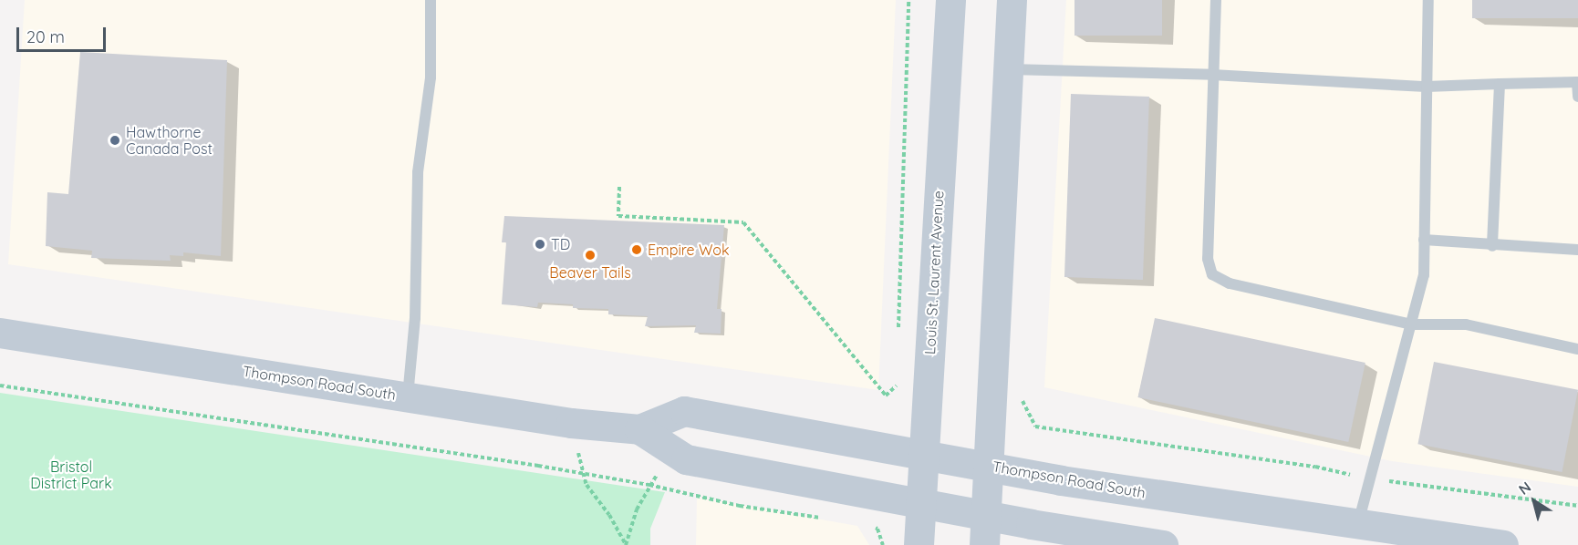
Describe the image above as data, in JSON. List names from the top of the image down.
{
  "streets": {
    "main road": ["Louis St. Laurent Avenue", "Thompson Road South"]
  },
  "crossings": [
    ["Louis St. Laurent Avenue", "Thompson Road South"]
  ],
  "parks": ["Bristol District Park"],
  "places": [
    "Hawthorne Canada Post",
    "TD",
    "Empire Wok",
    "Beaver Tails"
  ],
  "scale_bar": "20 m",
  "north": "top left"
}
